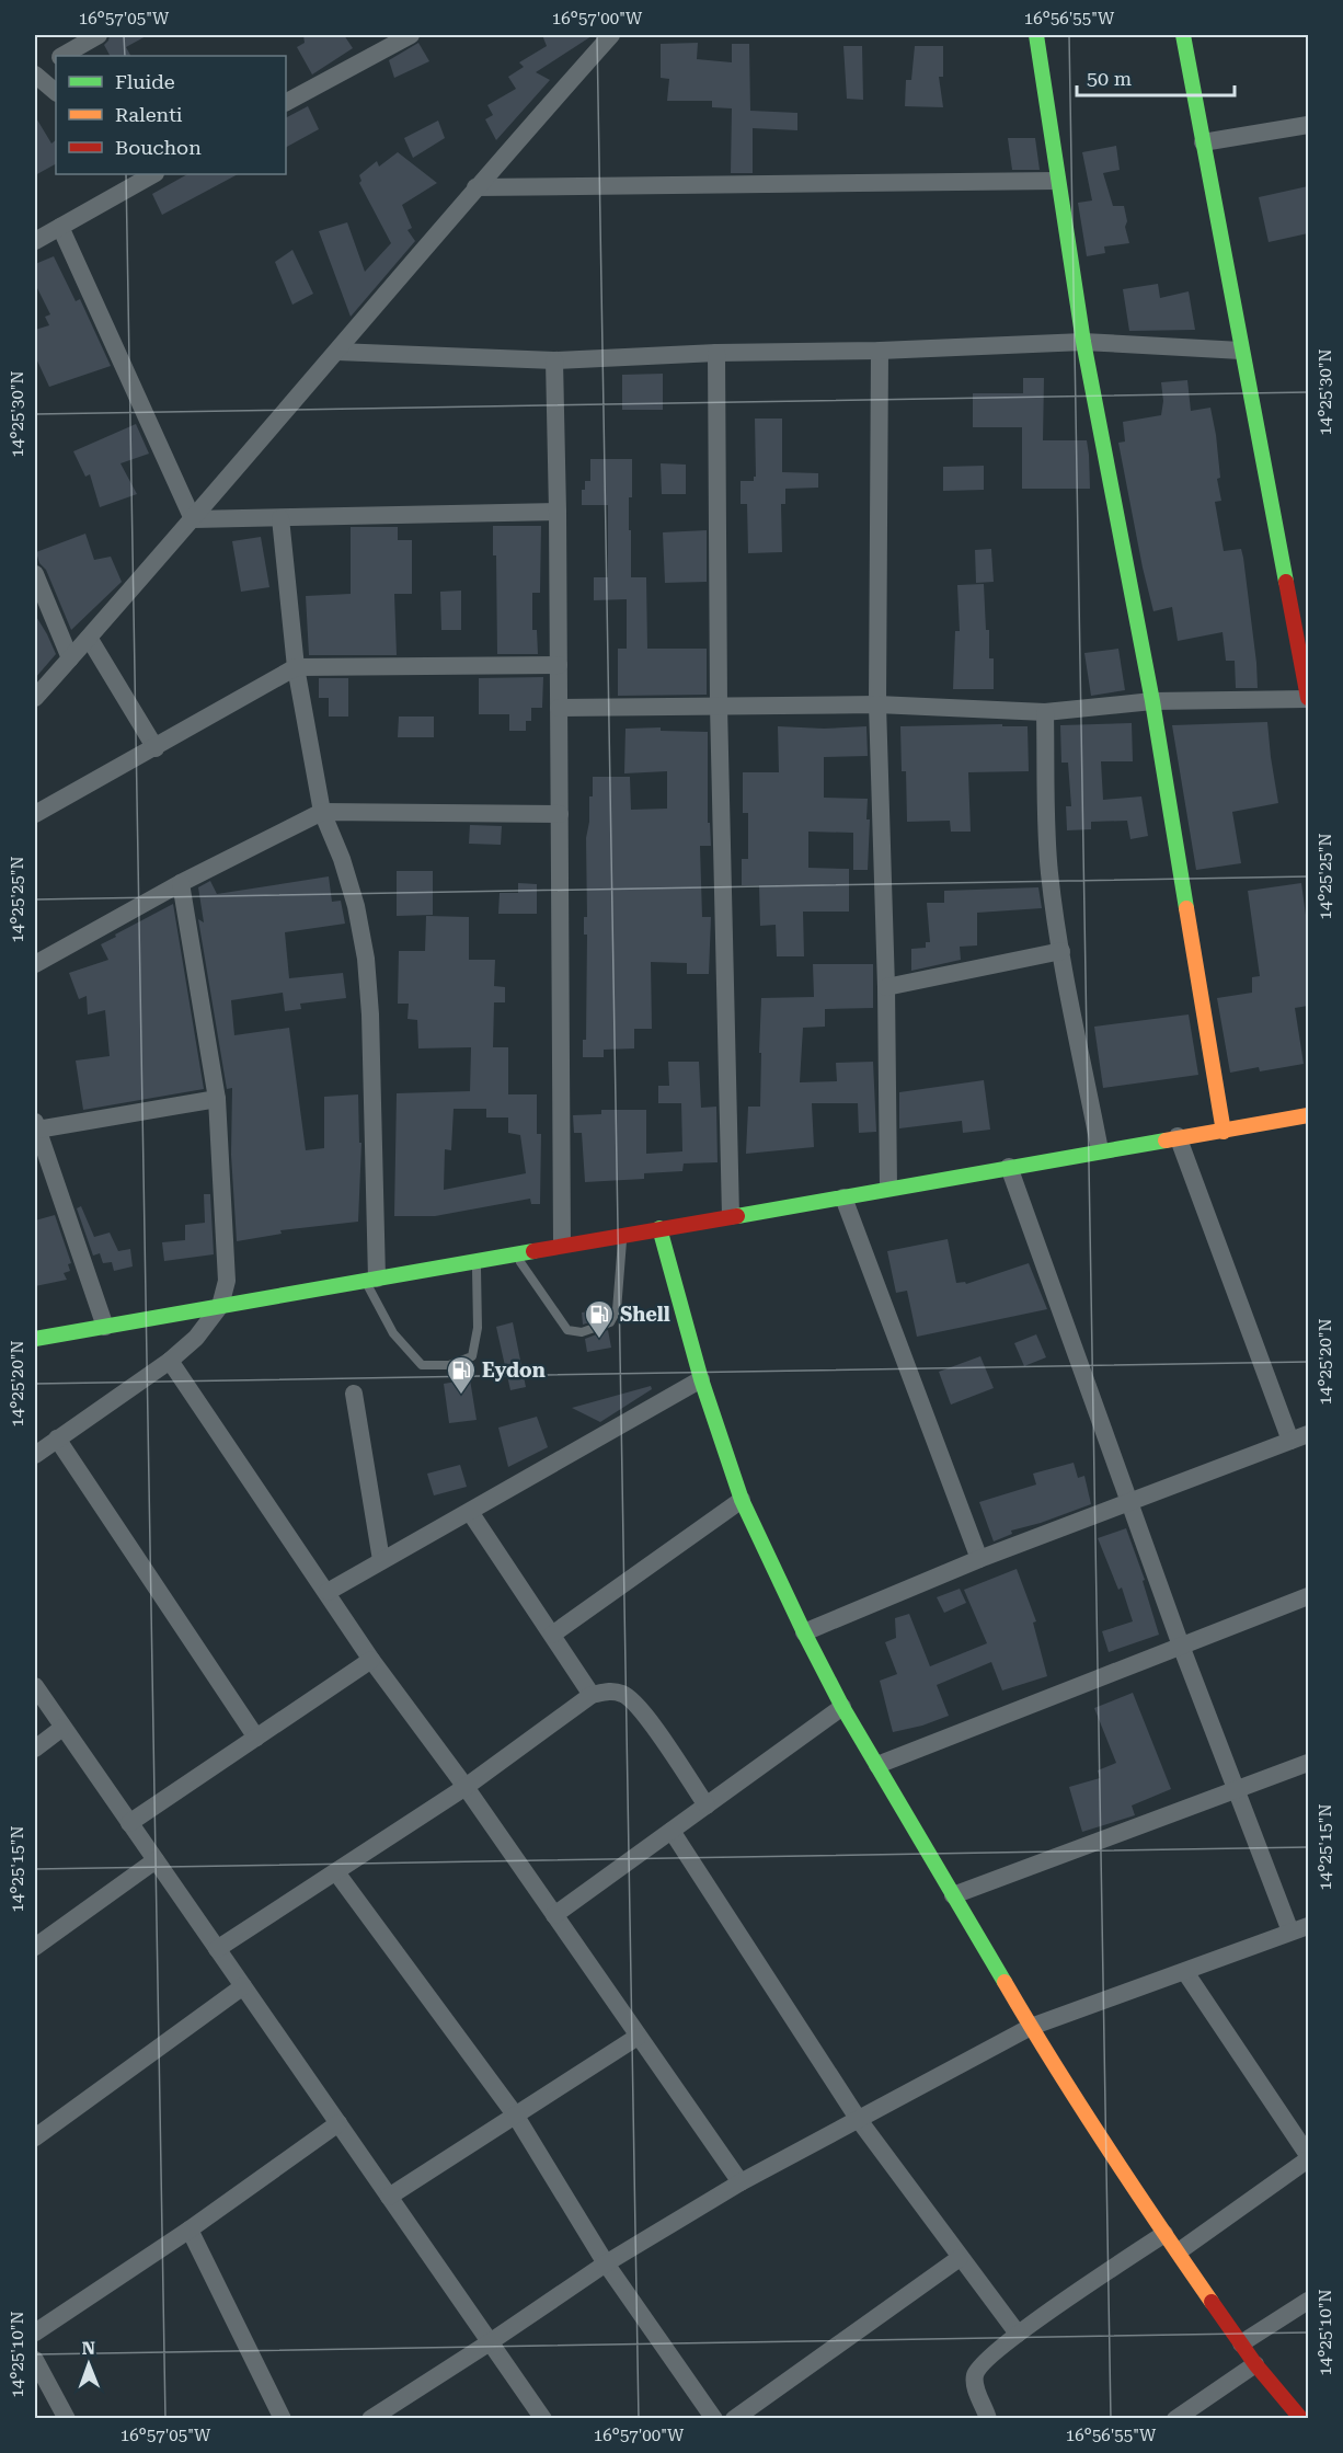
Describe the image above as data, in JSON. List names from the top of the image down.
{
  "places": {
    "fuel station": ["Shell", "Eydon"]
  },
  "legend": ["Fluide", "Ralenti", "Bouchon"],
  "scale_bar": "50 m",
  "north": "top",
  "coordinates": [
    "16°57'05\"W",
    "16°57'00\"W",
    "16°56'55\"W",
    "14°25'30\"N",
    "14°25'25\"N",
    "14°25'20\"N",
    "14°25'15\"N",
    "14°25'10\"N"
  ]
}
